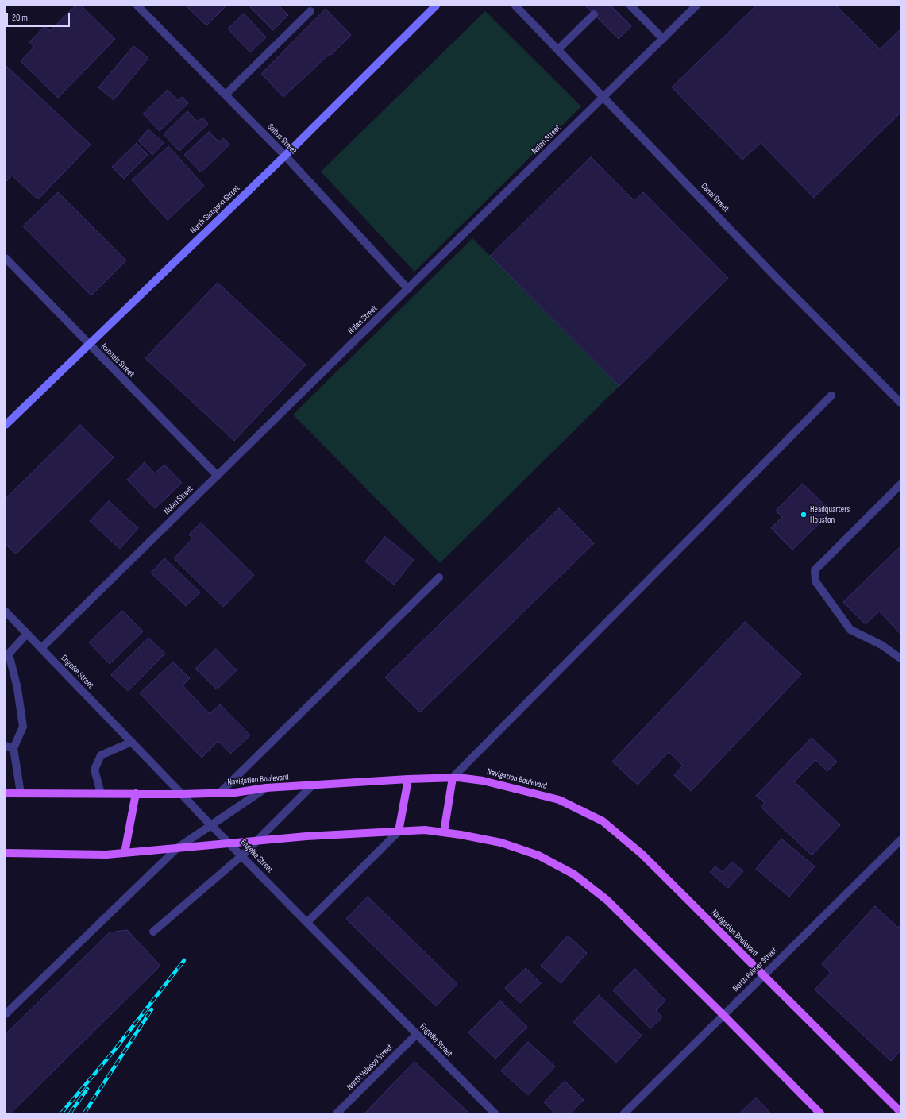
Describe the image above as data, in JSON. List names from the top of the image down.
{
  "streets": {
    "main road": ["North Sampson Street", "Navigation Boulevard"],
    "street": [
      "Saltus Street",
      "Nolan Street",
      "Canal Street",
      "Runnels Street",
      "Engelke Street",
      "North Palmer Street",
      "North Velasco Street"
    ]
  },
  "crossings": [
    ["Saltus Street", "Nolan Street"],
    ["Saltus Street", "North Sampson Street"],
    ["Nolan Street", "Canal Street"],
    ["Nolan Street", "Runnels Street"],
    ["Nolan Street", "Engelke Street"],
    ["North Sampson Street", "Runnels Street"],
    ["Engelke Street", "Navigation Boulevard"],
    ["Engelke Street", "North Velasco Street"],
    ["Navigation Boulevard", "North Palmer Street"]
  ],
  "places": ["Headquarters Houston"],
  "scale_bar": "20 m"
}
